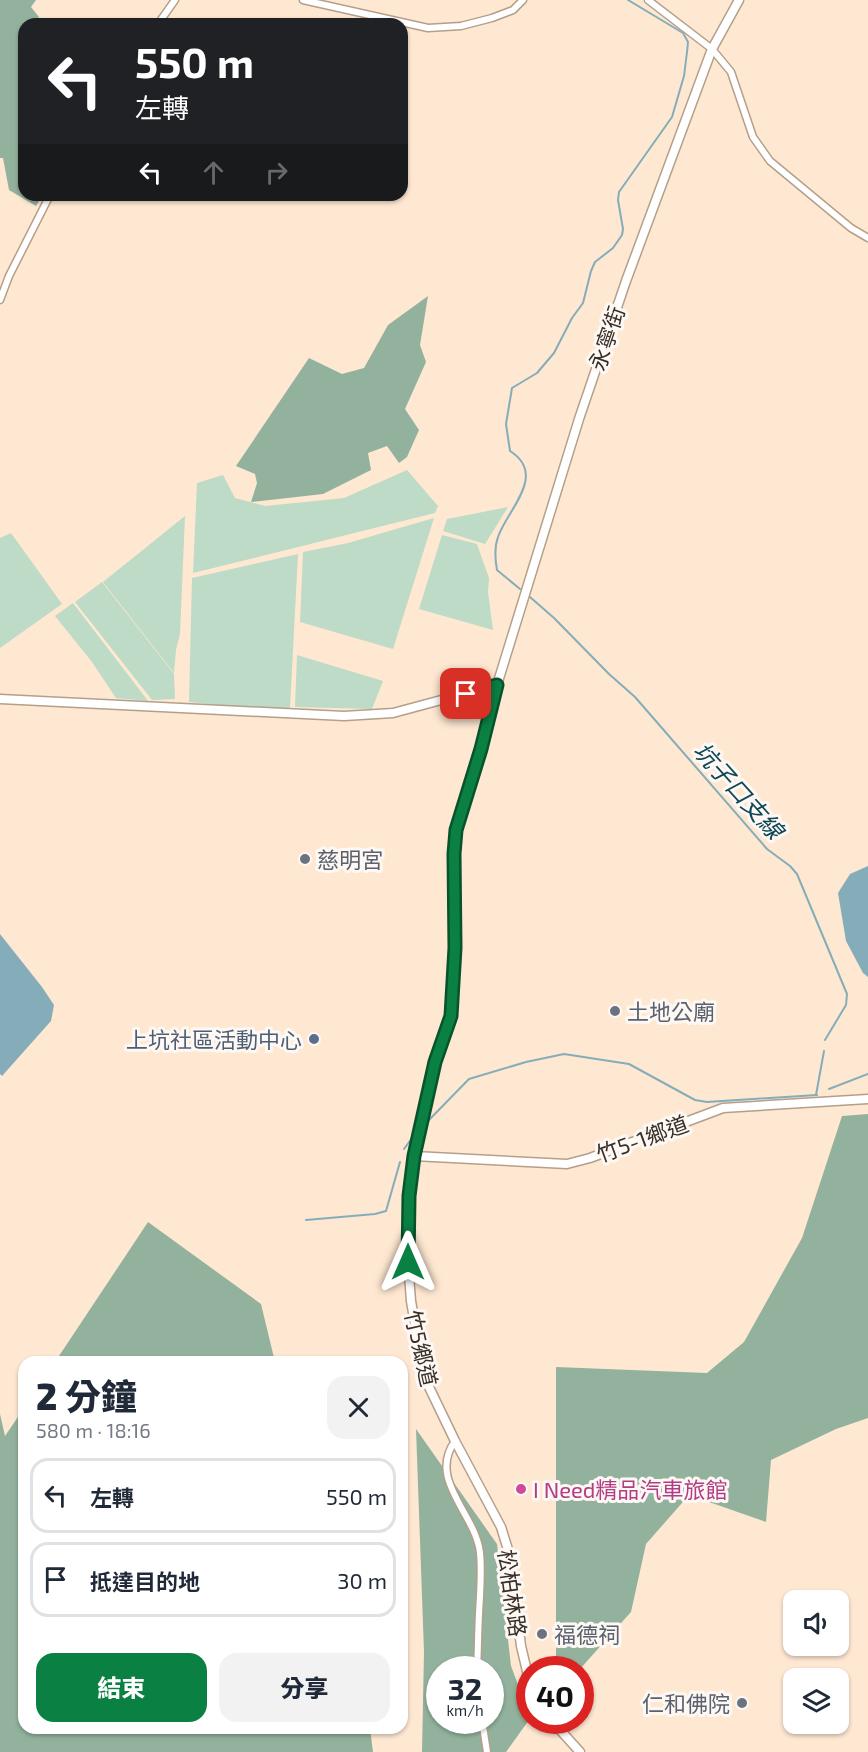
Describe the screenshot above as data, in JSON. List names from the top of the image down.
{
  "streets": {
    "street": [
      "永寧街",
      "竹5-1鄉道",
      "竹5鄉道",
      "松柏林路"
    ]
  },
  "crossings": [
    ["永寧街", "竹5鄉道"],
    ["竹5-1鄉道", "竹5鄉道"],
    ["竹5鄉道", "松柏林路"]
  ],
  "water": ["坑子口支線"],
  "places": [
    "慈明宮",
    "土地公廟",
    "上坑社區活動中心",
    "I Need精品汽車旅館",
    "福德祠",
    "仁和佛院"
  ],
  "page": {
    "turn": ["550 m", "左轉"],
    "heading": ["2 分鐘", "580 m · 18:16"],
    "list": [
      {
        "name": "左轉",
        "value": "550 m"
      },
      {
        "name": "抵達目的地",
        "value": "30 m"
      }
    ],
    "buttons": ["結束", "分享"],
    "speed": "32 km/h",
    "limit": "40"
  }
}
